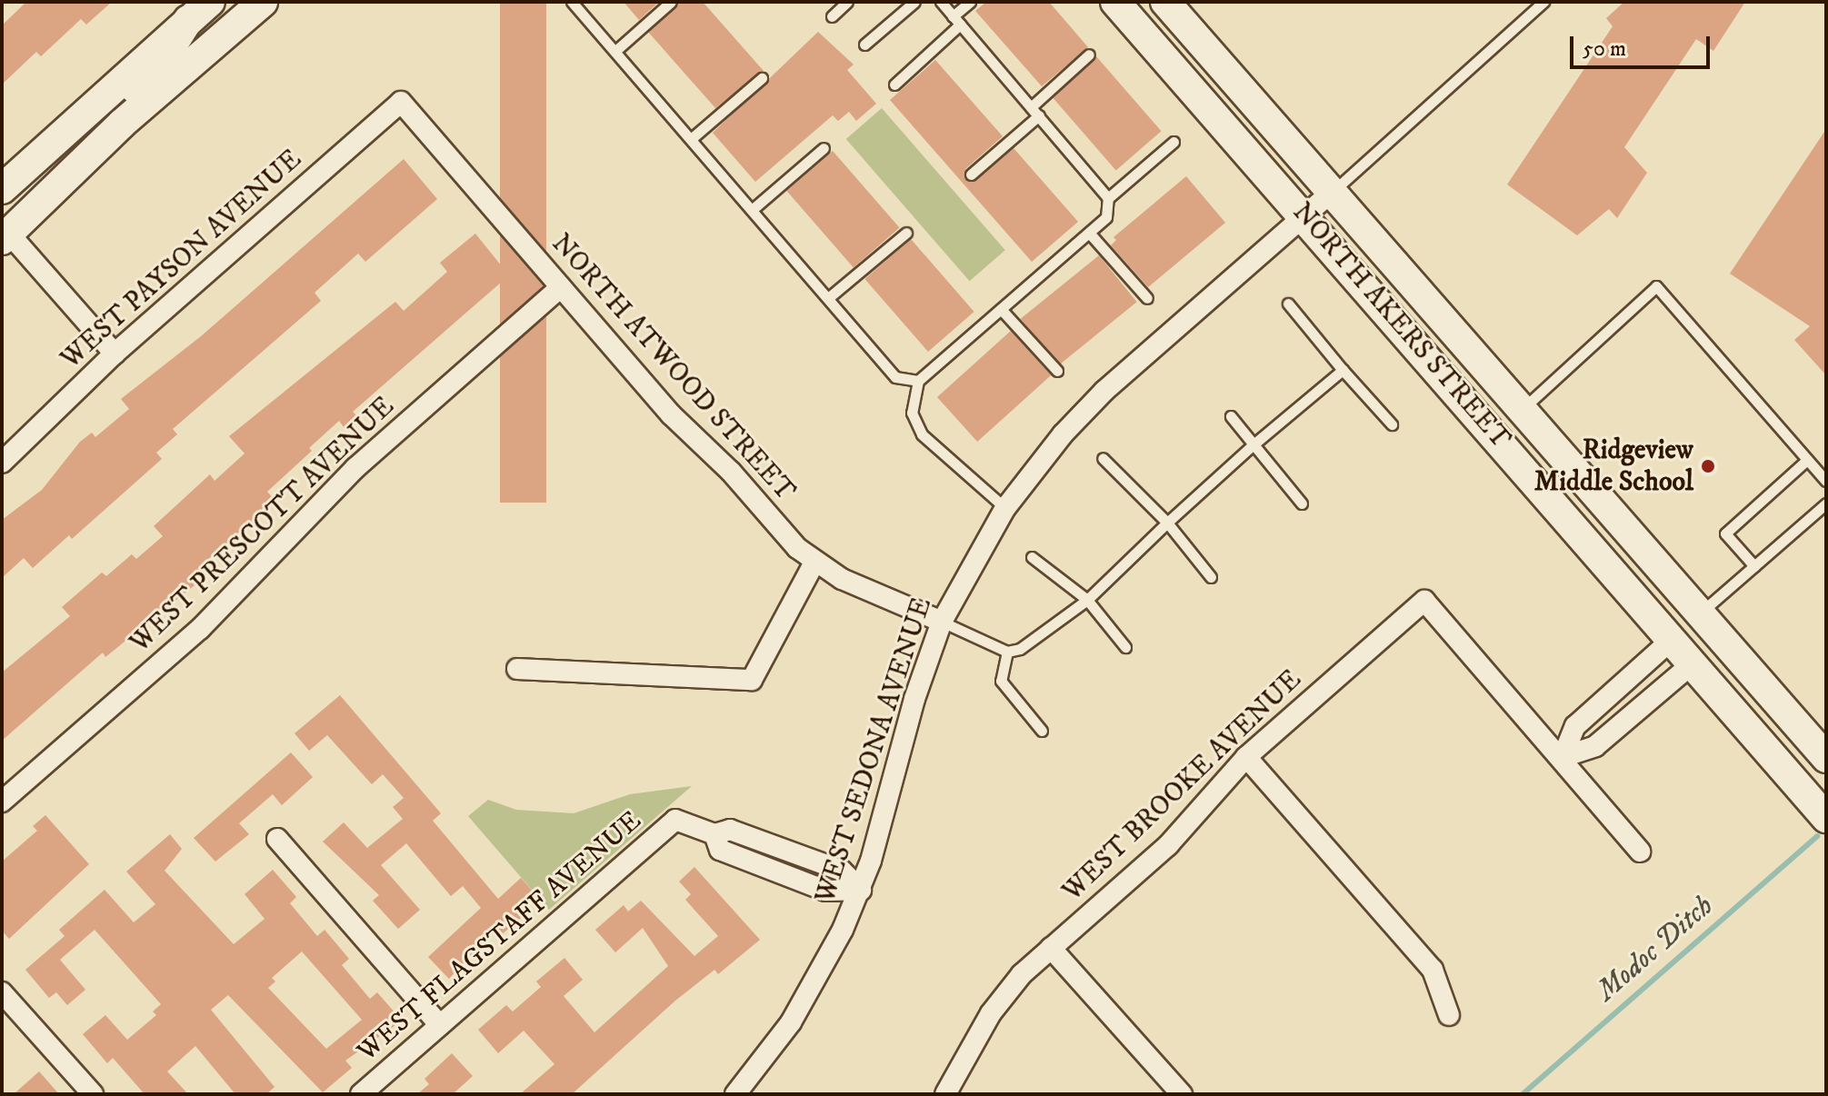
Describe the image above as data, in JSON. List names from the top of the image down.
{
  "streets": {
    "main road": ["NORTH AKERS STREET"],
    "street": [
      "WEST PAYSON AVENUE",
      "NORTH ATWOOD STREET",
      "WEST PRESCOTT AVENUE",
      "WEST SEDONA AVENUE",
      "WEST BROOKE AVENUE",
      "WEST FLAGSTAFF AVENUE"
    ]
  },
  "crossings": [
    ["WEST PAYSON AVENUE", "NORTH ATWOOD STREET"],
    ["NORTH AKERS STREET", "WEST SEDONA AVENUE"],
    ["NORTH ATWOOD STREET", "WEST PRESCOTT AVENUE"],
    ["NORTH ATWOOD STREET", "WEST SEDONA AVENUE"],
    ["WEST SEDONA AVENUE", "WEST FLAGSTAFF AVENUE"]
  ],
  "water": ["Modoc Ditch"],
  "places": ["Ridgeview Middle School"],
  "scale_bar": "50 m"
}
